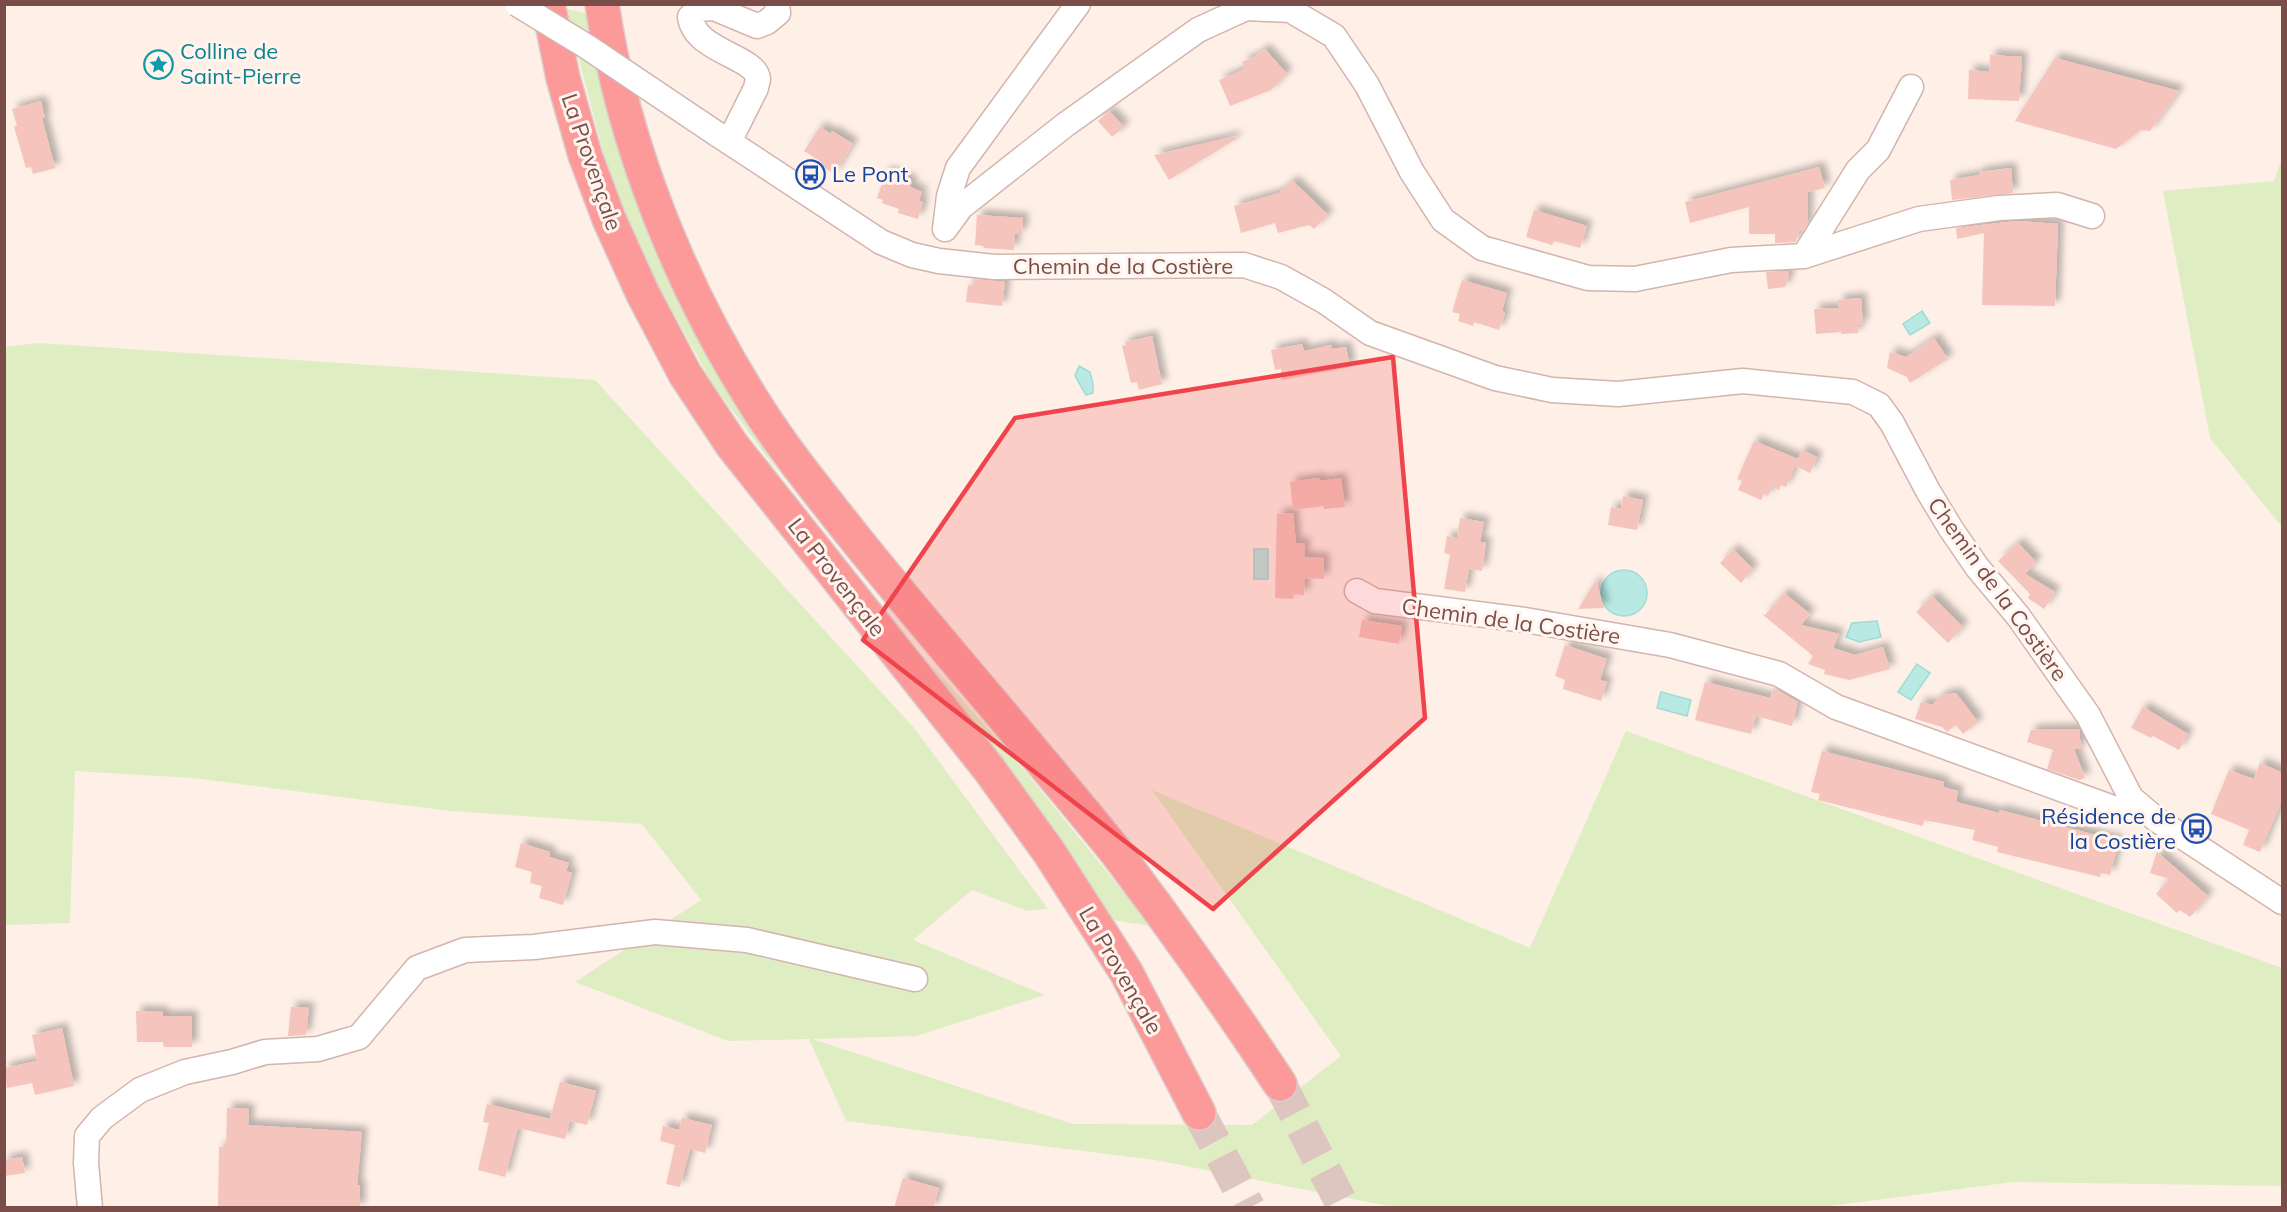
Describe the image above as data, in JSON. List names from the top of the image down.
{
  "streets": {
    "highway": ["La Provençale"],
    "street": ["Chemin de la Costière"]
  },
  "places": {
    "place": ["Colline de Saint-Pierre"],
    "bus stop": ["Le Pont", "Résidence de la Costière"]
  }
}
